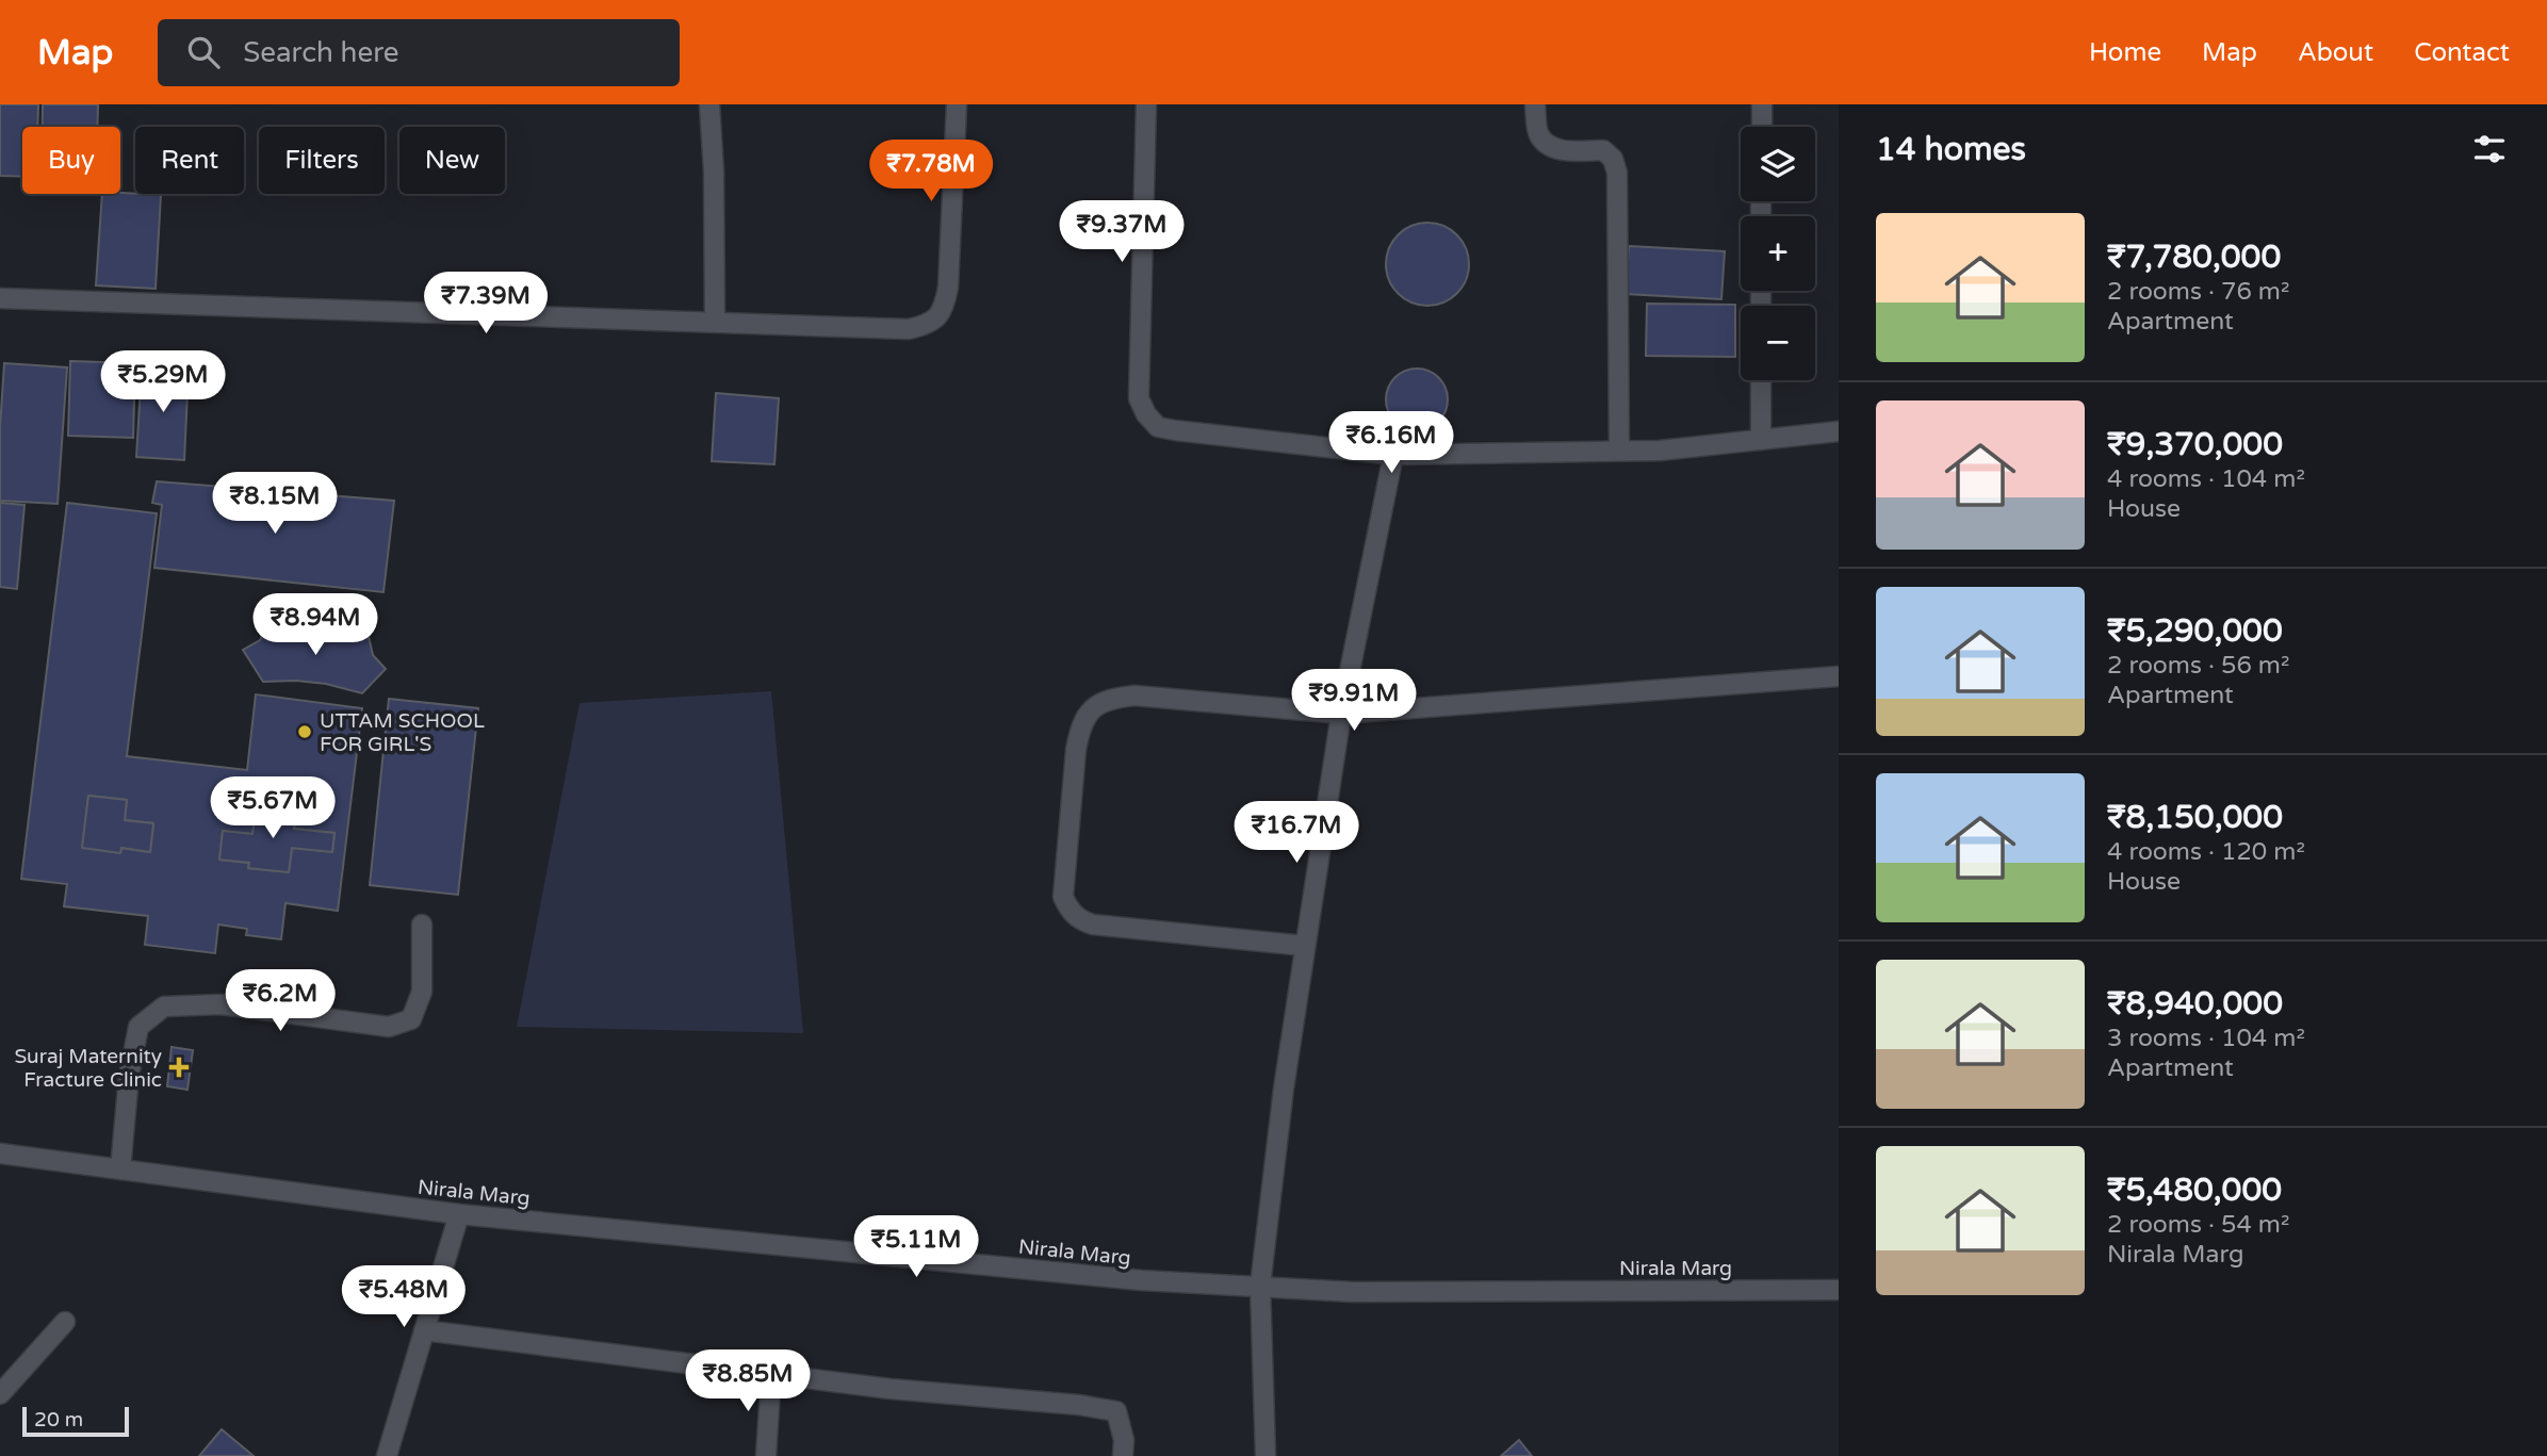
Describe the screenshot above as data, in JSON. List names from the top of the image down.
{
  "streets": {
    "street": ["Nirala Marg"]
  },
  "places": {
    "other": ["UTTAM SCHOOL FOR GIRL'S"],
    "health": ["Suraj Maternity Fracture Clinic"]
  },
  "scale_bar": "20 m",
  "page": {
    "header": "Map",
    "search": "Search here",
    "nav": [
      "Home",
      "Map",
      "About",
      "Contact"
    ],
    "heading": "14 homes",
    "map_buttons": ["+", "−"],
    "chip": [
      "Buy",
      "Rent",
      "Filters",
      "New"
    ],
    "price": [
      "₹7.78M",
      "₹9.37M",
      "₹7.39M",
      "₹5.29M",
      "₹6.16M",
      "₹8.15M",
      "₹8.94M",
      "₹9.91M",
      "₹5.67M",
      "₹16.7M",
      "₹6.2M",
      "₹5.11M",
      "₹5.48M",
      "₹8.85M"
    ],
    "list": [
      {
        "name": "₹7,780,000",
        "note": "2 rooms · 76 m² · Apartment"
      },
      {
        "name": "₹9,370,000",
        "note": "4 rooms · 104 m² · House"
      },
      {
        "name": "₹5,290,000",
        "note": "2 rooms · 56 m² · Apartment"
      },
      {
        "name": "₹8,150,000",
        "note": "4 rooms · 120 m² · House"
      },
      {
        "name": "₹8,940,000",
        "note": "3 rooms · 104 m² · Apartment"
      },
      {
        "name": "₹5,480,000",
        "note": "2 rooms · 54 m² · Nirala Marg"
      }
    ],
    "scale": "20 m"
  }
}
